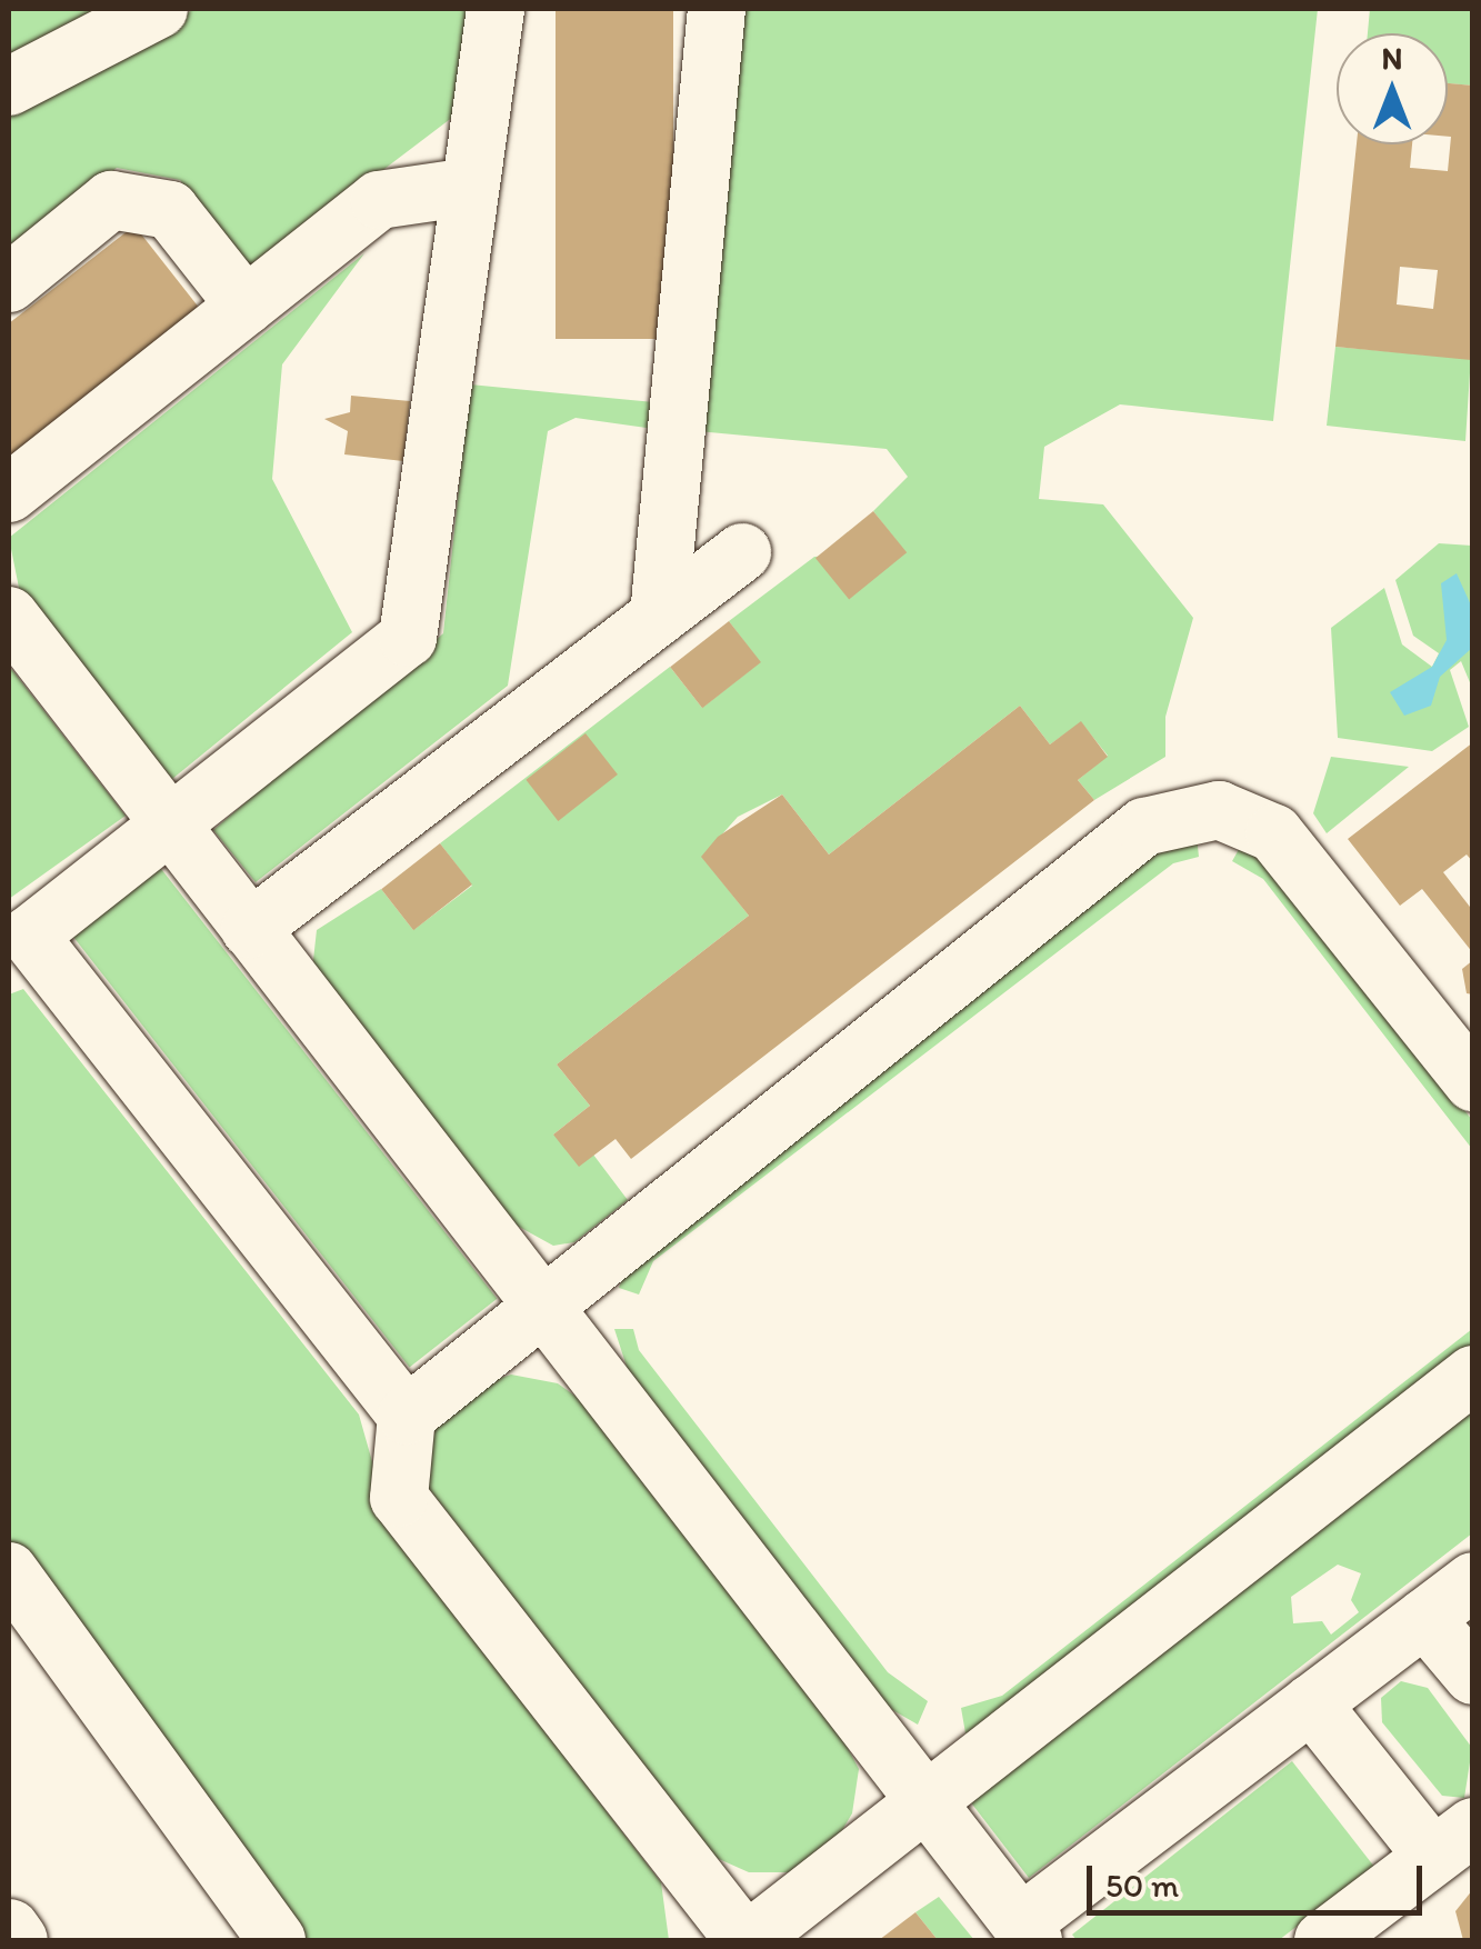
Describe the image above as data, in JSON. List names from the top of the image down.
{
  "scale_bar": "50 m",
  "north": "top"
}
